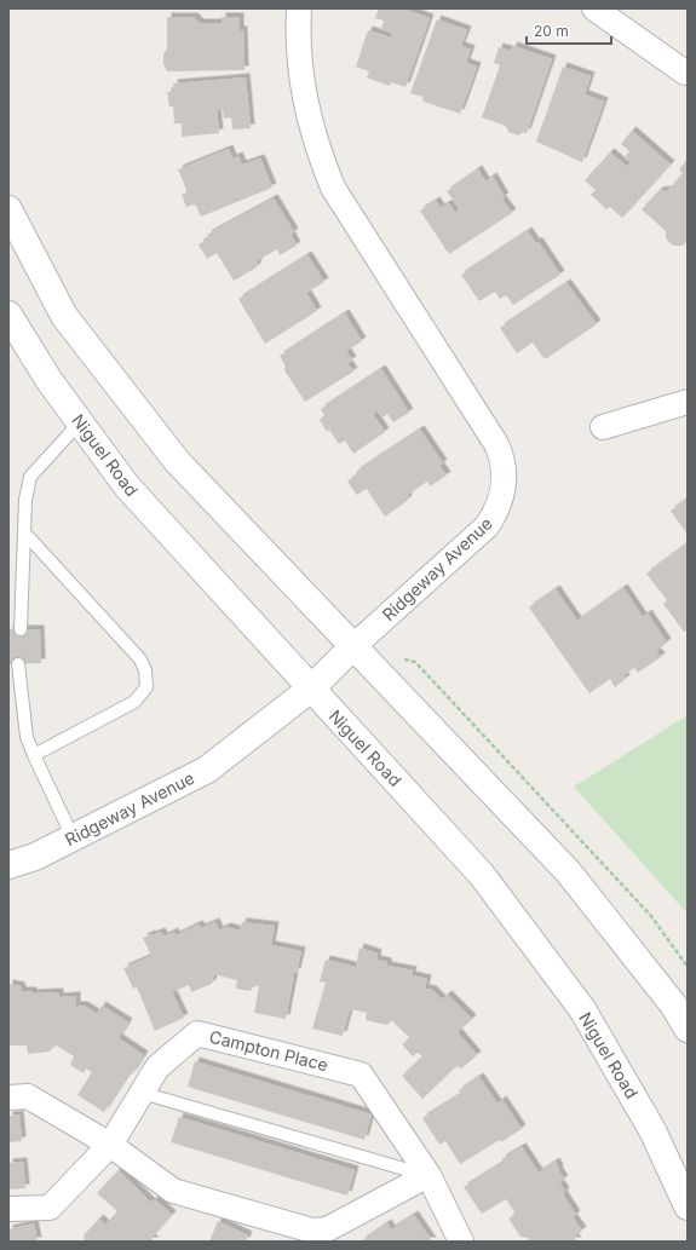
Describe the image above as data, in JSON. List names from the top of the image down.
{
  "streets": {
    "main road": ["Niguel Road", "Ridgeway Avenue"],
    "street": ["Campton Place"]
  },
  "crossings": [
    ["Niguel Road", "Ridgeway Avenue"]
  ],
  "scale_bar": "20 m"
}
